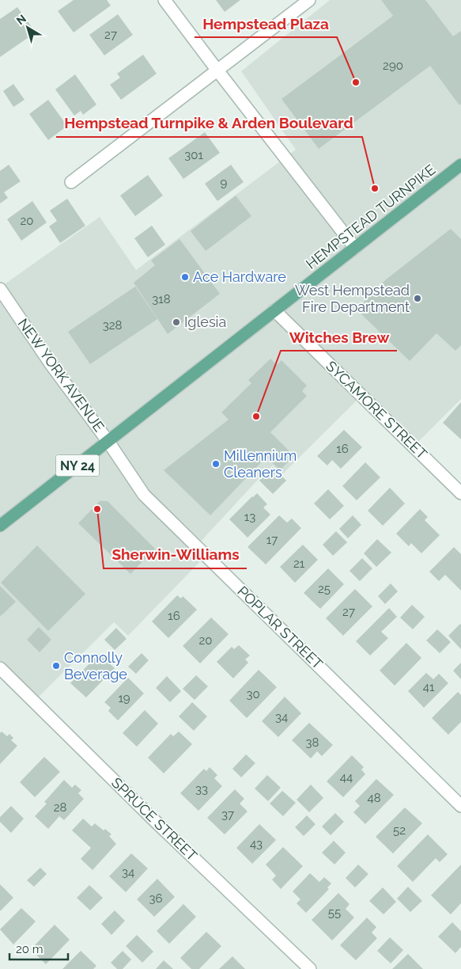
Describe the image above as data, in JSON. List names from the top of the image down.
{
  "streets": {
    "main road": ["HEMPSTEAD TURNPIKE", "NY 24"],
    "street": [
      "NEW YORK AVENUE",
      "SYCAMORE STREET",
      "POPLAR STREET",
      "SPRUCE STREET"
    ]
  },
  "crossings": [
    ["HEMPSTEAD TURNPIKE", "NEW YORK AVENUE"],
    ["HEMPSTEAD TURNPIKE", "SYCAMORE STREET"],
    ["HEMPSTEAD TURNPIKE", "POPLAR STREET"],
    ["NEW YORK AVENUE", "POPLAR STREET"]
  ],
  "places": [
    "Hempstead Plaza",
    "Hempstead Turnpike & Arden Boulevard",
    "Ace Hardware",
    "West Hempstead Fire Department",
    "Iglesia",
    "Witches Brew",
    "Millennium Cleaners",
    "Sherwin-Williams",
    "Connolly Beverage"
  ],
  "house_numbers": [
    "27",
    "290",
    "301",
    "9",
    "20",
    "318",
    "328",
    "16",
    "13",
    "17",
    "21",
    "25",
    "27",
    "16",
    "20",
    "41",
    "30",
    "19",
    "34",
    "38",
    "44",
    "33",
    "48",
    "28",
    "37",
    "52",
    "43",
    "34",
    "36",
    "55"
  ],
  "scale_bar": "20 m",
  "north": "top left"
}
